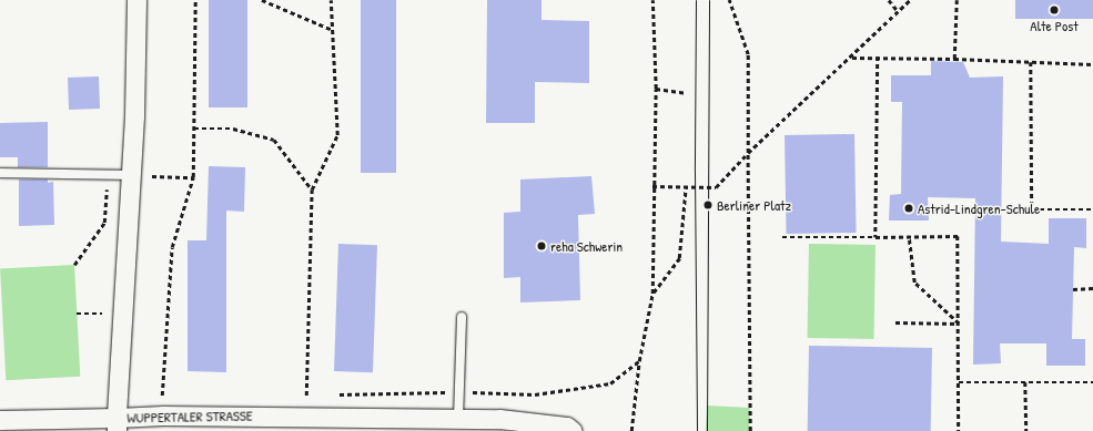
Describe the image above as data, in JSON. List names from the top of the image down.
{
  "streets": {
    "street": ["WUPPERTALER STRASSE"]
  },
  "places": [
    "Alte Post",
    "Berliner Platz",
    "Astrid-Lindgren-Schule",
    "reha Schwerin"
  ]
}
